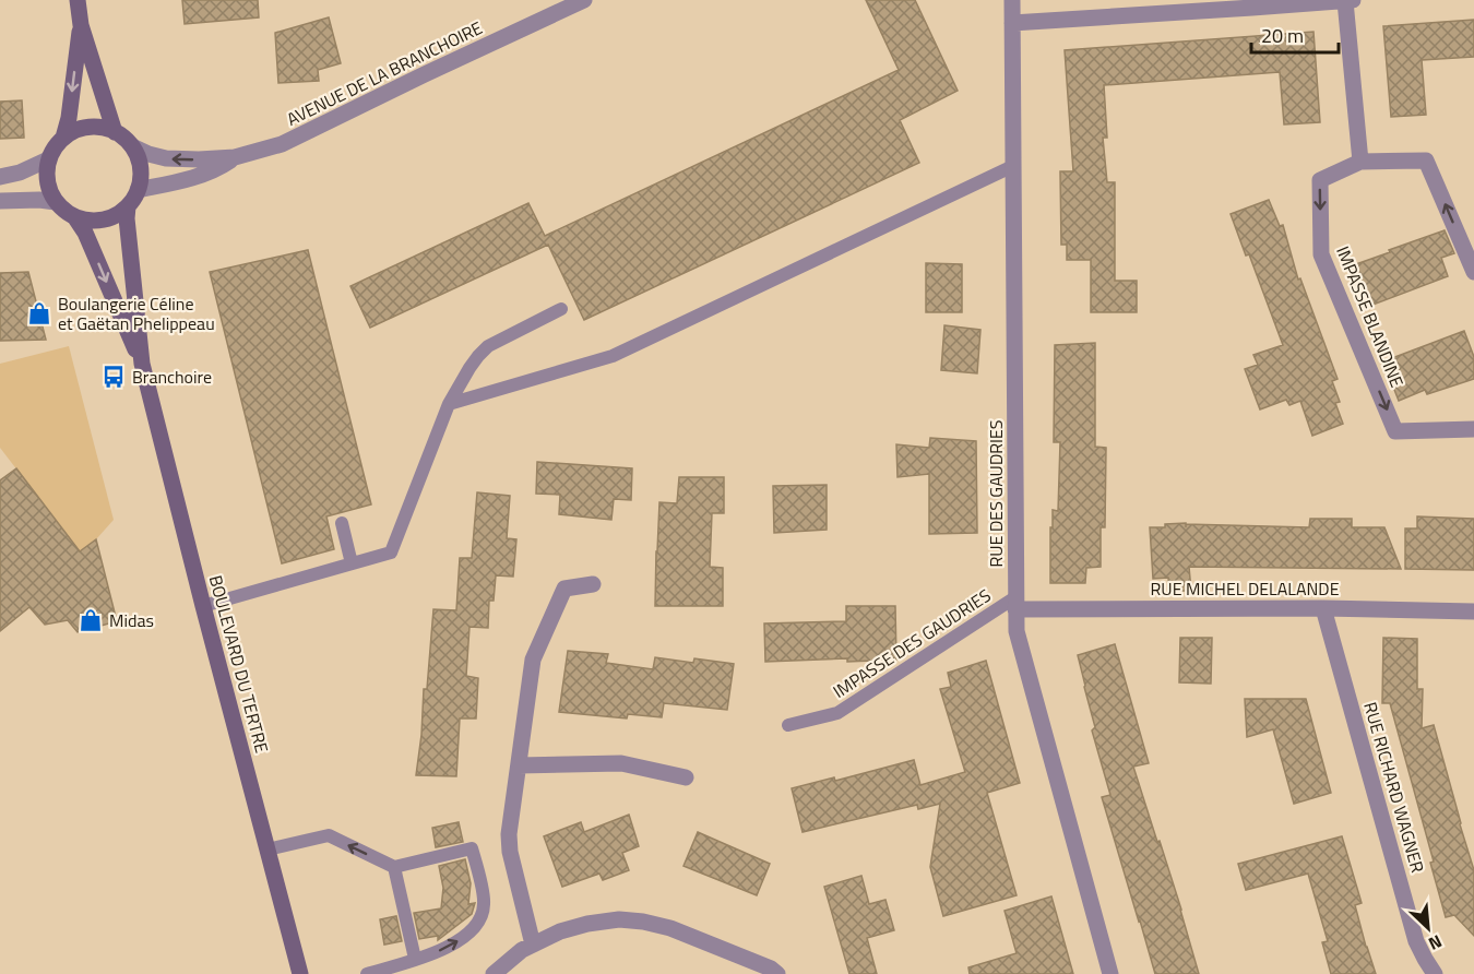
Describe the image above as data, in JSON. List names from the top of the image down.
{
  "streets": {
    "main road": ["BOULEVARD DU TERTRE"],
    "street": [
      "AVENUE DE LA BRANCHOIRE",
      "IMPASSE BLANDINE",
      "RUE DES GAUDRIES",
      "RUE MICHEL DELALANDE",
      "RUE RICHARD WAGNER"
    ],
    "lane": ["IMPASSE DES GAUDRIES"]
  },
  "crossings": [
    ["AVENUE DE LA BRANCHOIRE", "BOULEVARD DU TERTRE"],
    ["RUE DES GAUDRIES", "RUE MICHEL DELALANDE"],
    ["RUE DES GAUDRIES", "IMPASSE DES GAUDRIES"],
    ["RUE MICHEL DELALANDE", "IMPASSE DES GAUDRIES"],
    ["RUE MICHEL DELALANDE", "RUE RICHARD WAGNER"]
  ],
  "places": {
    "shop": ["Boulangerie Céline et Gaëtan Phelippeau", "Midas"],
    "bus stop": ["Branchoire"]
  },
  "scale_bar": "20 m",
  "north": "bottom right"
}
